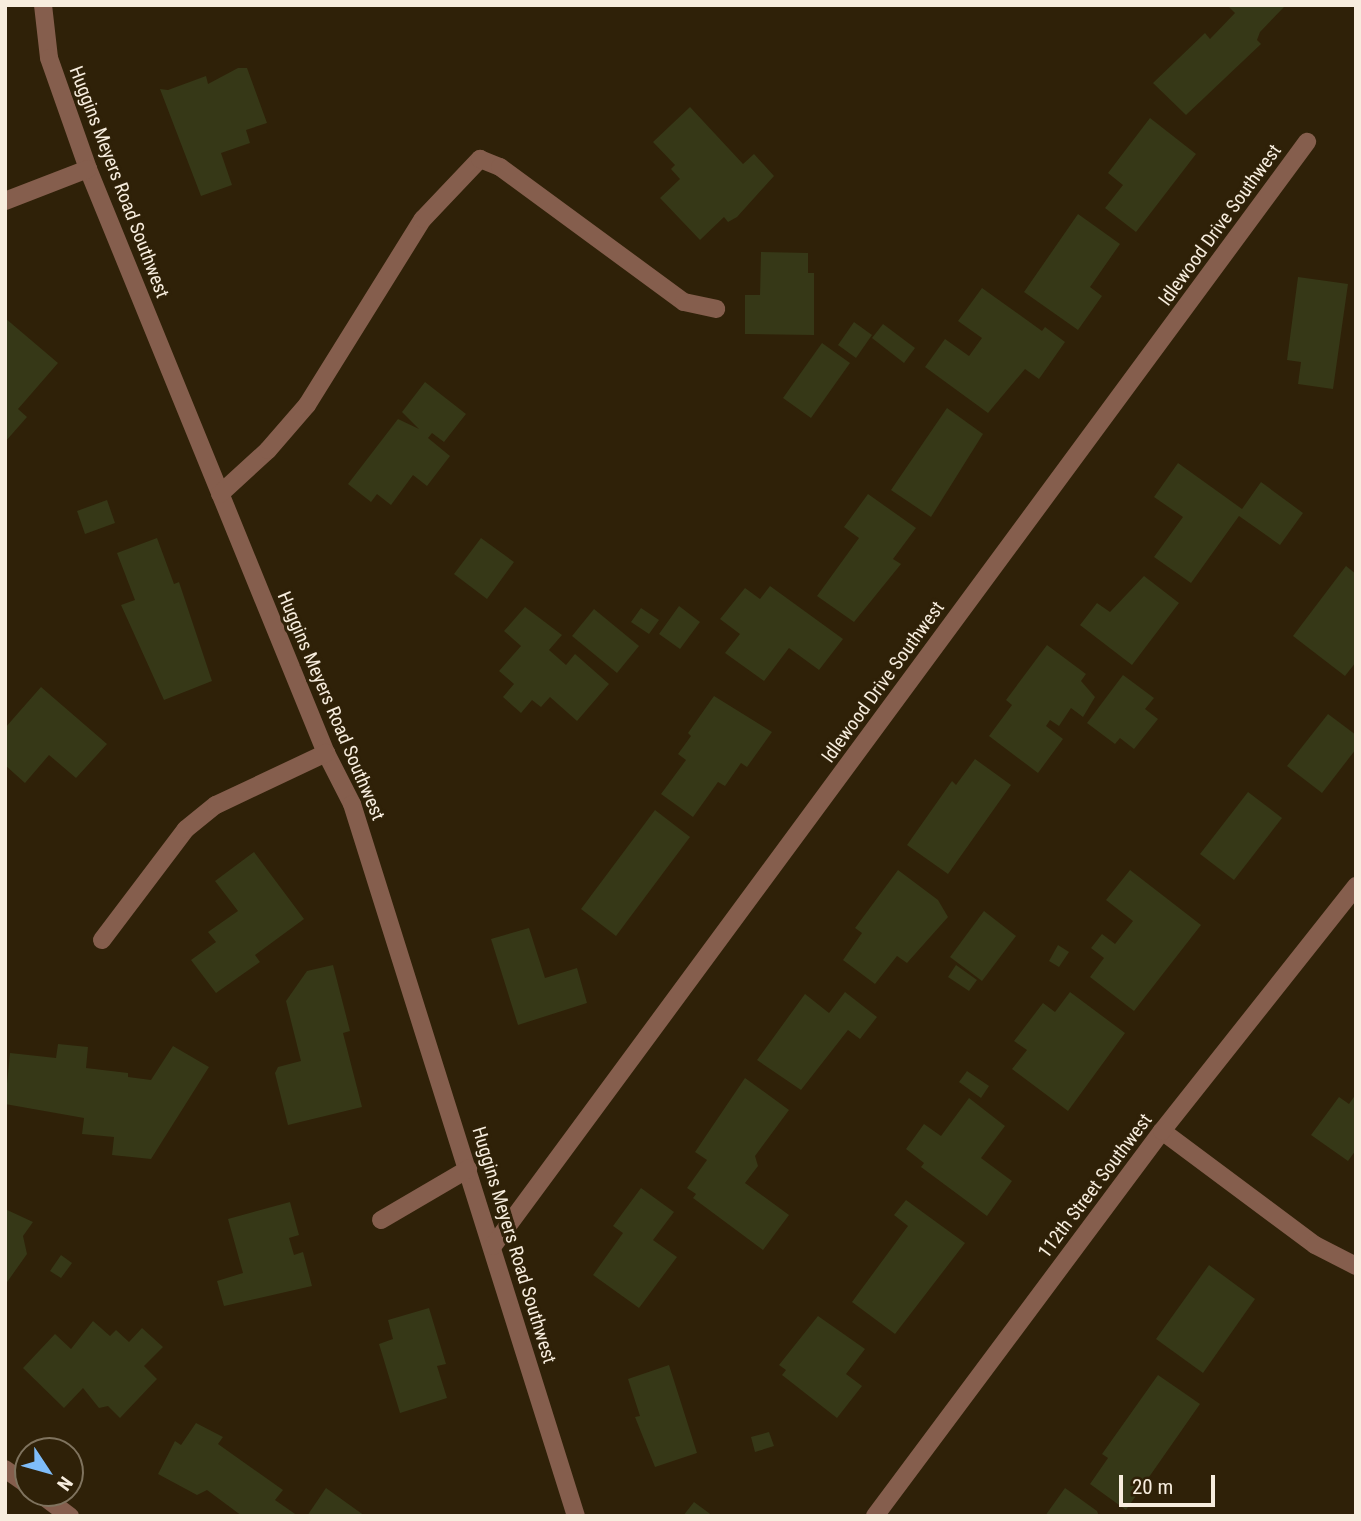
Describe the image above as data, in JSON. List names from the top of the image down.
{
  "streets": {
    "street": ["Huggins Meyers Road Southwest", "Idlewood Drive Southwest", "112th Street Southwest"]
  },
  "crossings": [
    ["Huggins Meyers Road Southwest", "Idlewood Drive Southwest"]
  ],
  "scale_bar": "20 m",
  "north": "bottom right"
}
